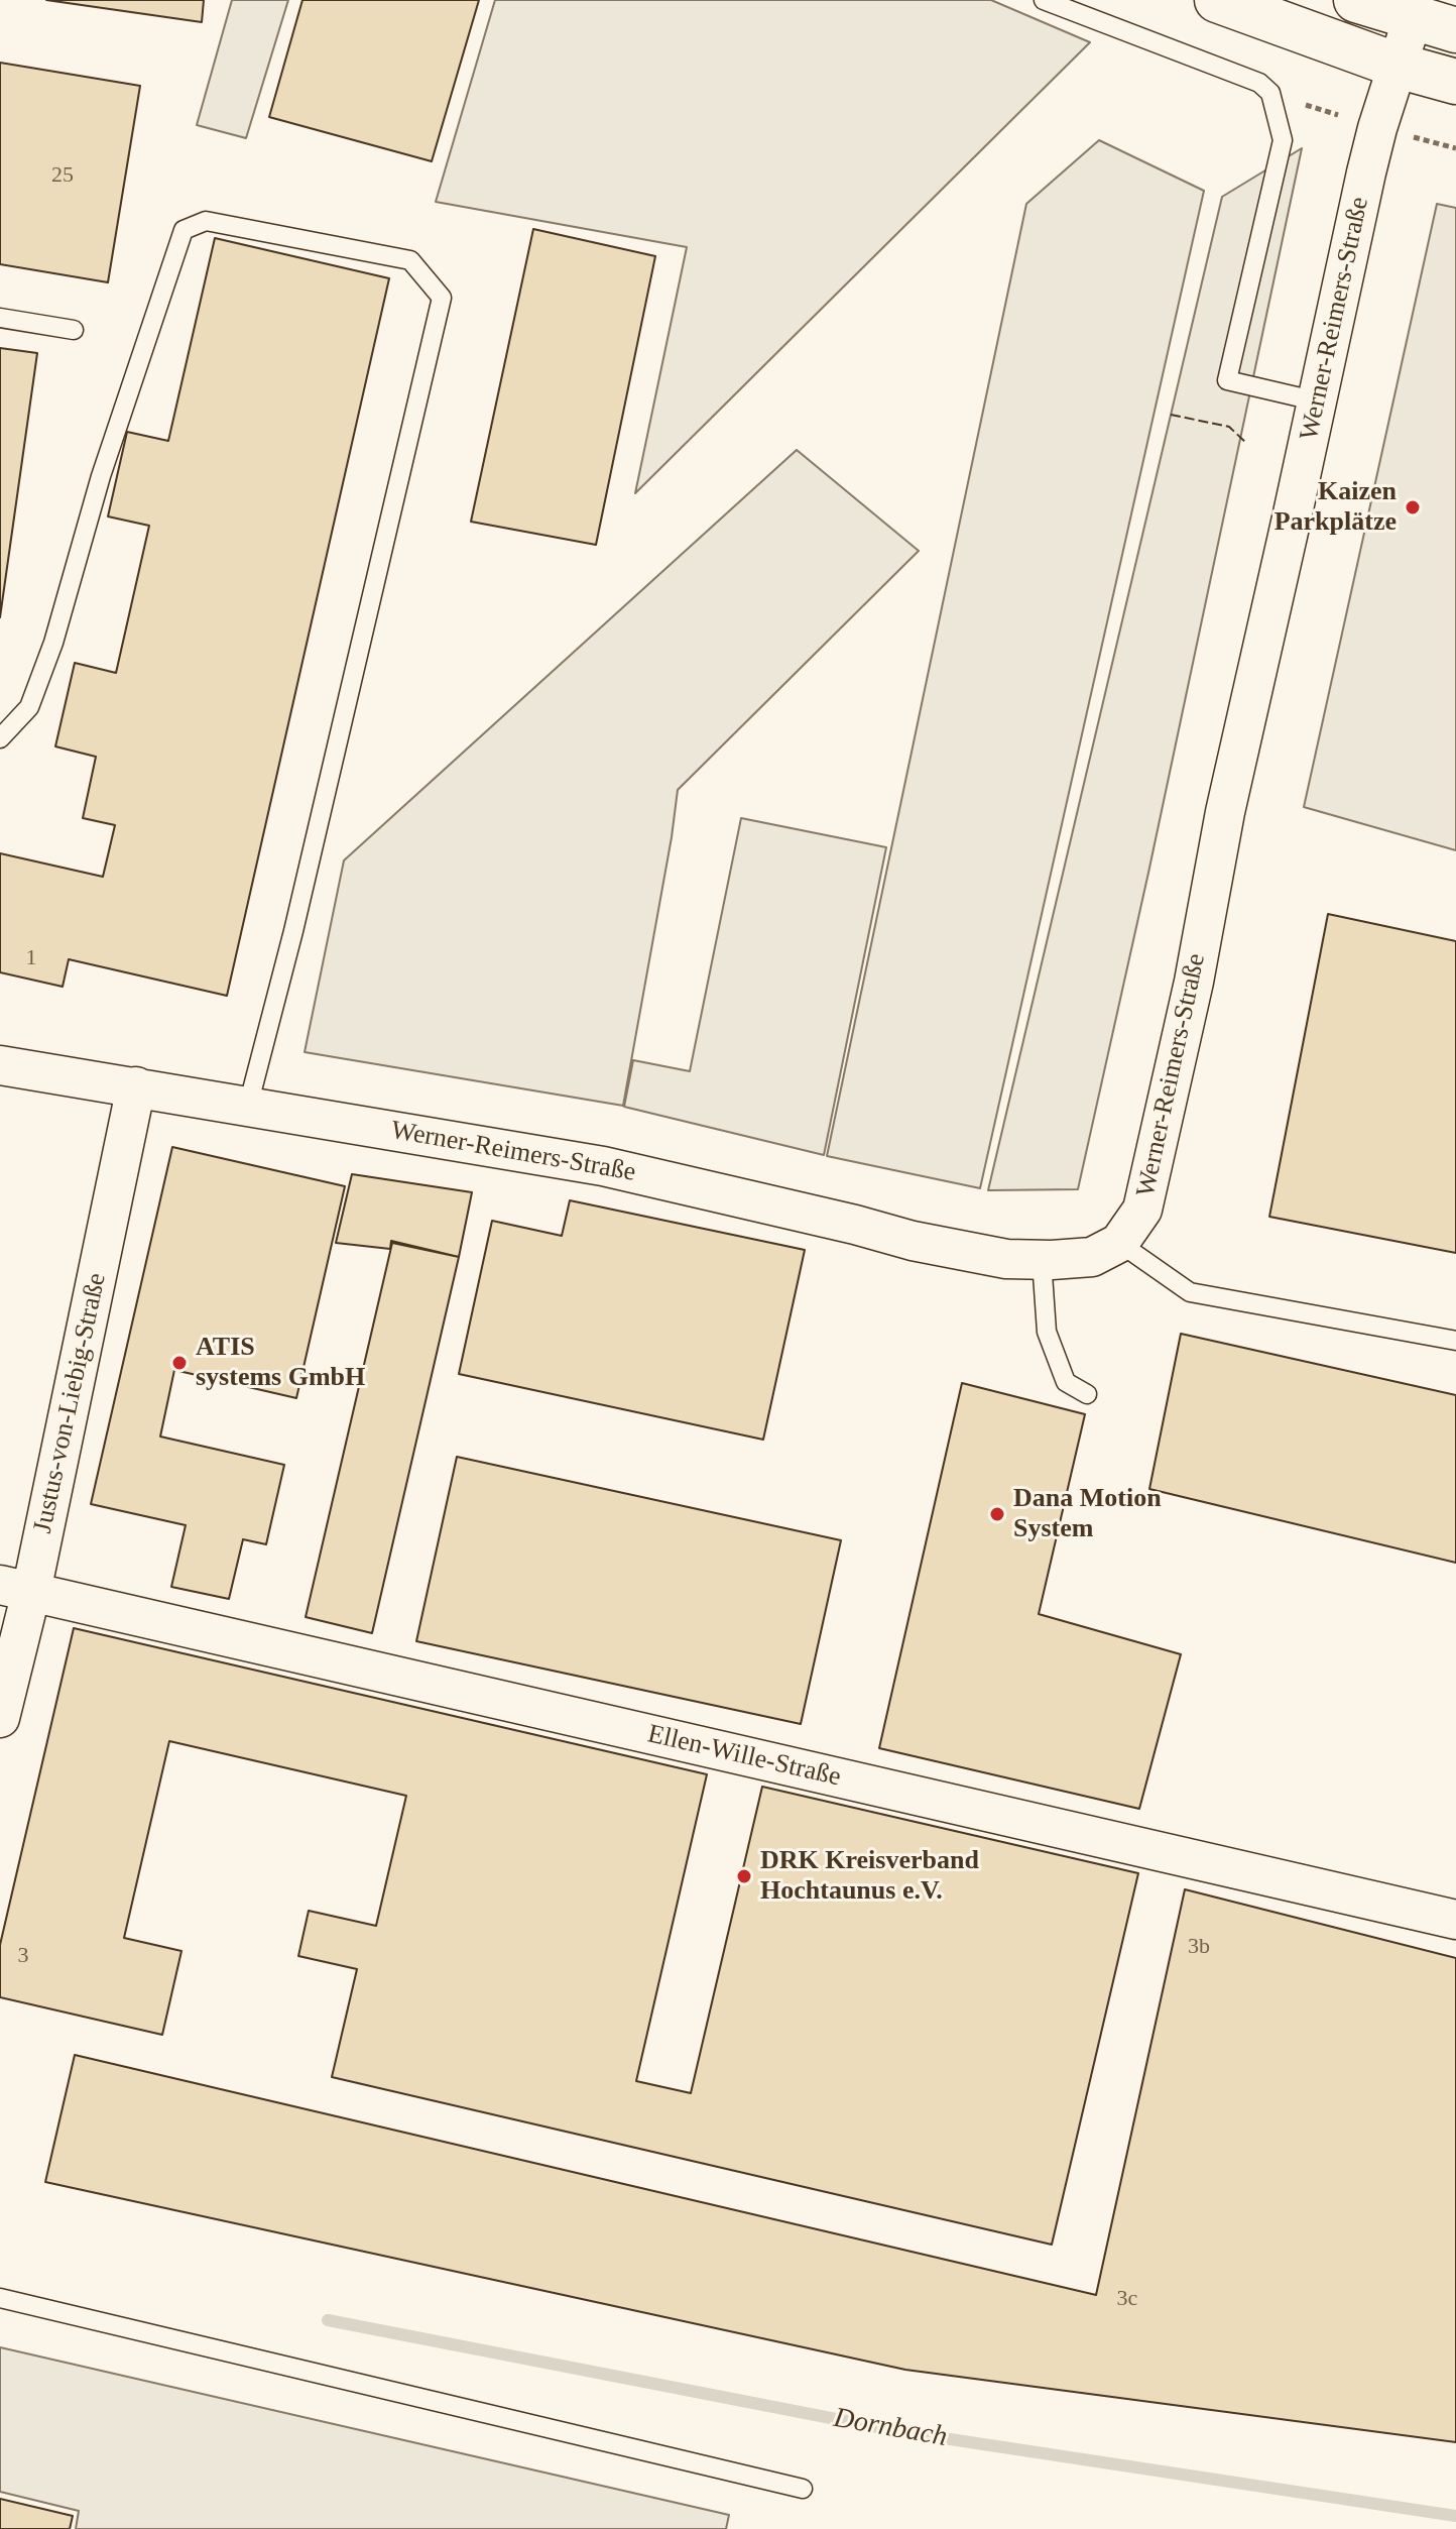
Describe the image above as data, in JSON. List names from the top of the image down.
{
  "streets": {
    "street": ["Werner-Reimers-Straße", "Justus-von-Liebig-Straße", "Ellen-Wille-Straße"]
  },
  "crossings": [
    ["Werner-Reimers-Straße", "Justus-von-Liebig-Straße"],
    ["Justus-von-Liebig-Straße", "Ellen-Wille-Straße"]
  ],
  "water": ["Dornbach"],
  "places": [
    "Kaizen Parkplätze",
    "ATIS systems GmbH",
    "Dana Motion System",
    "DRK Kreisverband Hochtaunus e.V."
  ],
  "house_numbers": [
    "25",
    "1",
    "3b",
    "3",
    "3c"
  ]
}
